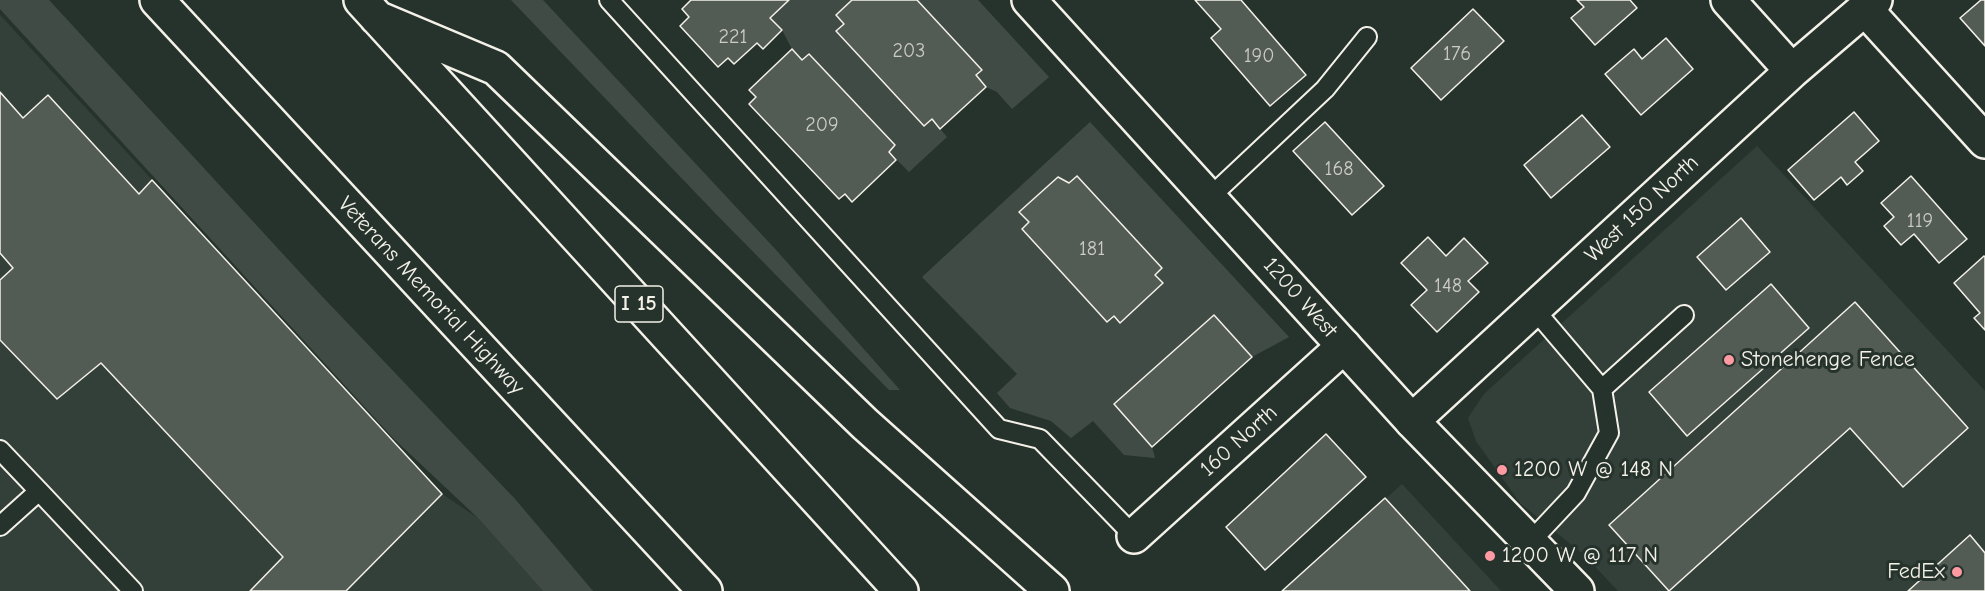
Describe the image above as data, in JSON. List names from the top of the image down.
{
  "streets": {
    "main road": [
      "West 150 North",
      "Veterans Memorial Highway",
      "1200 West",
      "I 15",
      "160 North"
    ]
  },
  "crossings": [
    ["West 150 North", "1200 West"],
    ["1200 West", "160 North"]
  ],
  "places": [
    "Stonehenge Fence",
    "1200 W @ 148 N",
    "1200 W @ 117 N",
    "FedEx"
  ],
  "house_numbers": [
    "221",
    "203",
    "176",
    "190",
    "209",
    "168",
    "119",
    "181",
    "148"
  ]
}
